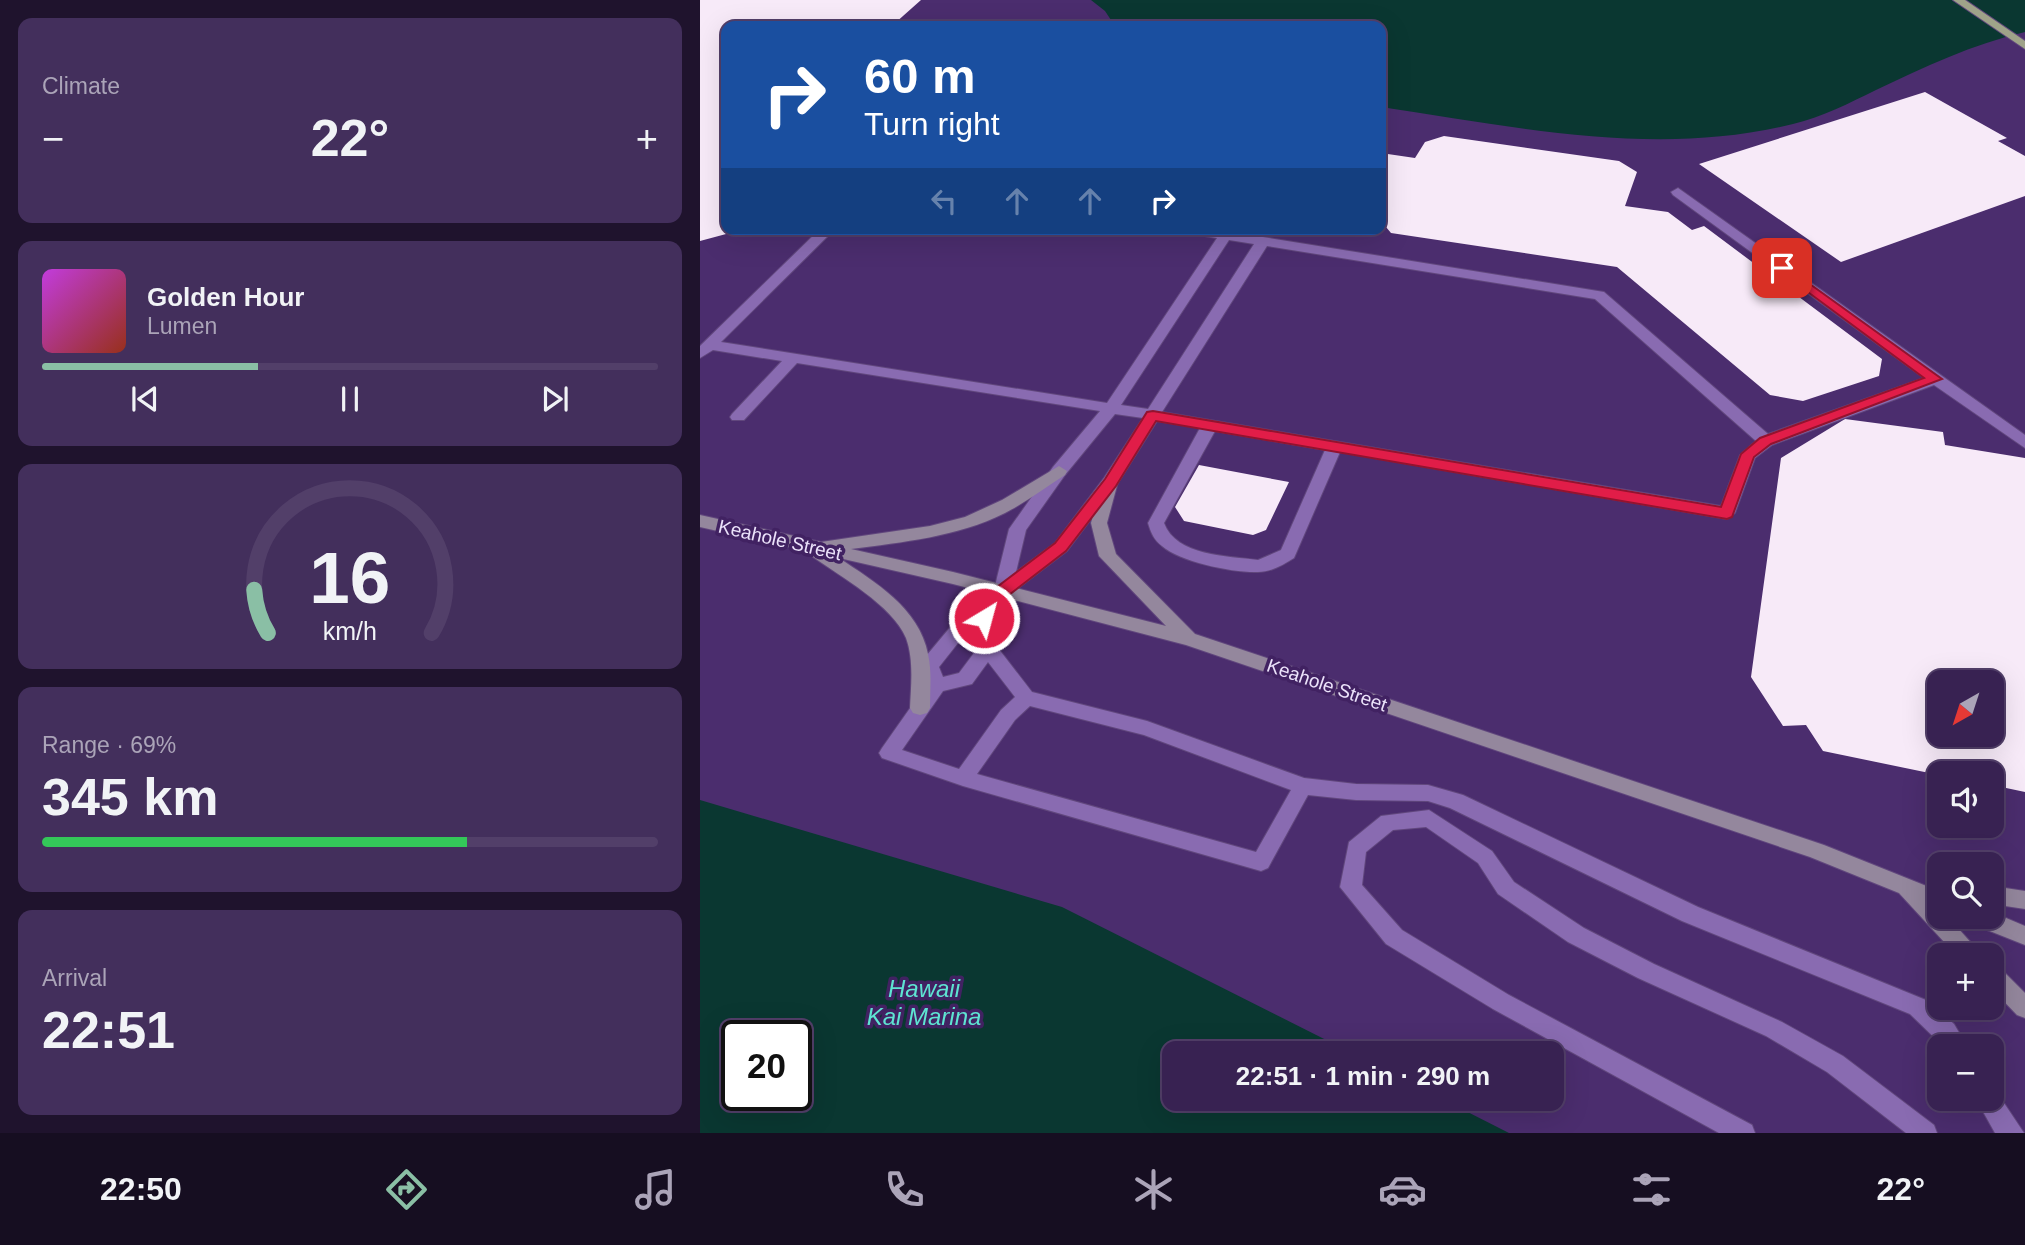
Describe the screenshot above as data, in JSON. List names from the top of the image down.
{
  "streets": {
    "main road": ["Keahole Street"]
  },
  "water": ["Hawaii Kai Marina"],
  "north": "bottom left",
  "page": {
    "tile": [
      "Climate",
      ["Range · 69%", "345 km"],
      ["Arrival", "22:51"]
    ],
    "turn": ["60 m", "Turn right"],
    "heat": ["−", "22°", "+"],
    "song": ["Golden Hour", "Lumen"],
    "map_buttons": ["+", "−"],
    "limit": "20",
    "trip": "22:51 · 1 min · 290 m",
    "tabs": ["22:50", "22°"],
    "gauge": ["16", "km/h"]
  }
}
